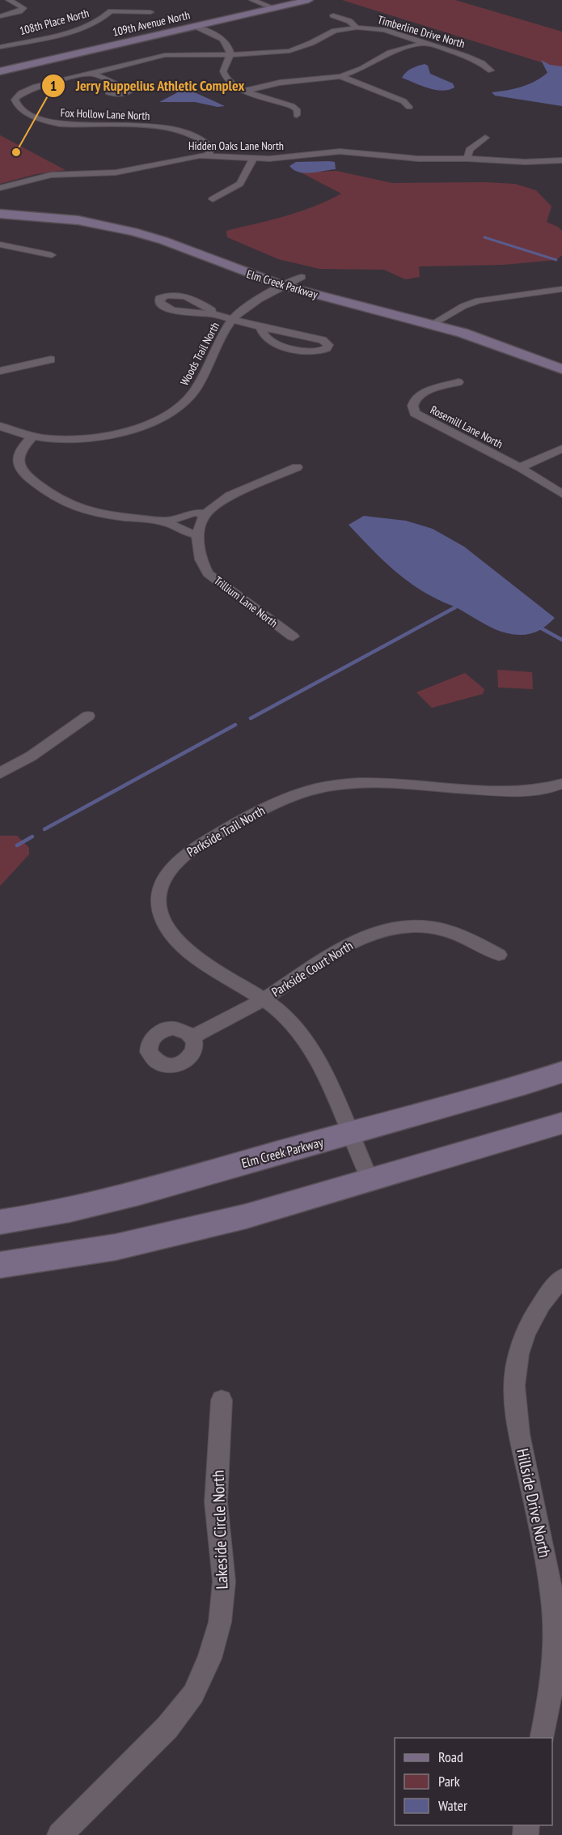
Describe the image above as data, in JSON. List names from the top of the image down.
{
  "streets": {
    "street": [
      "108th Place North",
      "109th Avenue North",
      "Timberline Drive North",
      "Fox Hollow Lane North",
      "Hidden Oaks Lane North",
      "Elm Creek Parkway",
      "Woods Trail North",
      "Rosemill Lane North",
      "Trillium Lane North",
      "Parkside Trail North",
      "Parkside Court North",
      "Hillside Drive North",
      "Lakeside Circle North"
    ]
  },
  "crossings": [
    ["Timberline Drive North", "Fox Hollow Lane North"],
    ["Fox Hollow Lane North", "Hidden Oaks Lane North"],
    ["Elm Creek Parkway", "Woods Trail North"],
    ["Elm Creek Parkway", "Parkside Trail North"],
    ["Parkside Trail North", "Parkside Court North"]
  ],
  "places": ["Jerry Ruppelius Athletic Complex"],
  "legend": ["Road", "Park", "Water"]
}
